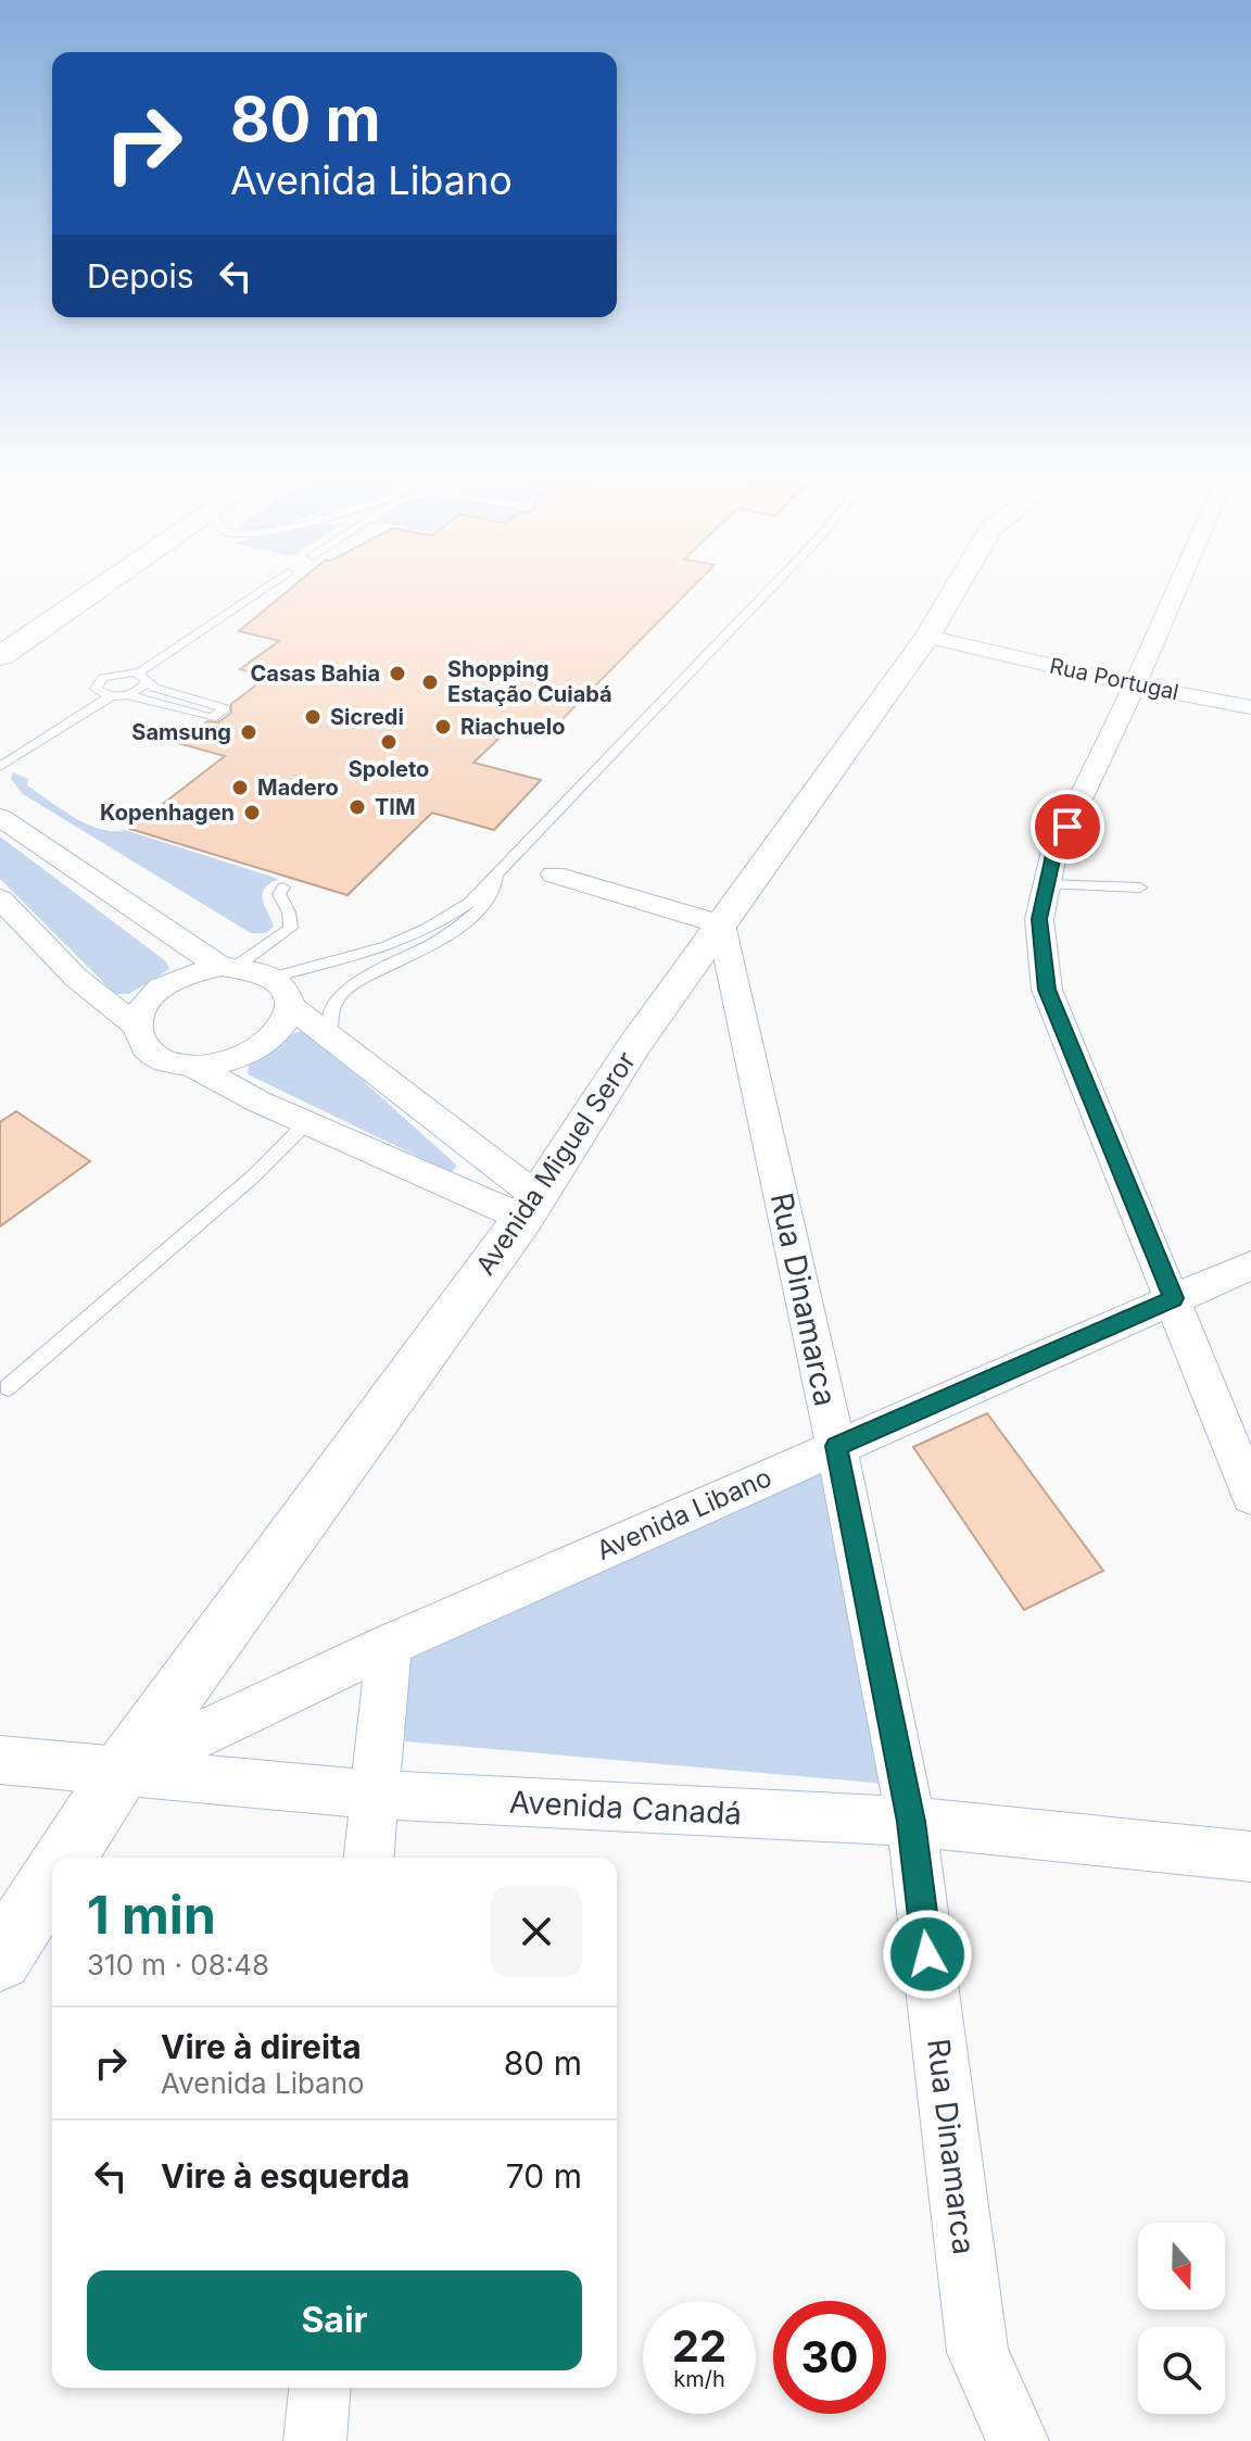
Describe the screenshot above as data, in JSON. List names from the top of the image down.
{
  "streets": {
    "street": [
      "Rua Portugal",
      "Avenida Miguel Seror",
      "Rua Dinamarca",
      "Avenida Libano",
      "Avenida Canadá"
    ]
  },
  "crossings": [
    ["Rua Portugal", "Avenida Miguel Seror"],
    ["Avenida Miguel Seror", "Rua Dinamarca"],
    ["Avenida Miguel Seror", "Avenida Libano"],
    ["Avenida Miguel Seror", "Avenida Canadá"],
    ["Rua Dinamarca", "Avenida Libano"],
    ["Rua Dinamarca", "Avenida Canadá"],
    ["Avenida Libano", "Avenida Canadá"]
  ],
  "places": [
    "Casas Bahia",
    "Shopping Estação Cuiabá",
    "Sicredi",
    "Riachuelo",
    "Samsung",
    "Spoleto",
    "Madero",
    "TIM",
    "Kopenhagen"
  ],
  "north": "bottom",
  "page": {
    "turn": ["80 m", "Avenida Libano"],
    "then": "Depois",
    "heading": ["1 min", "310 m · 08:48"],
    "list": [
      {
        "name": "Vire à direita",
        "note": "Avenida Libano",
        "value": "80 m"
      },
      {
        "name": "Vire à esquerda",
        "value": "70 m"
      }
    ],
    "buttons": "Sair",
    "speed": "22 km/h",
    "limit": "30"
  }
}
